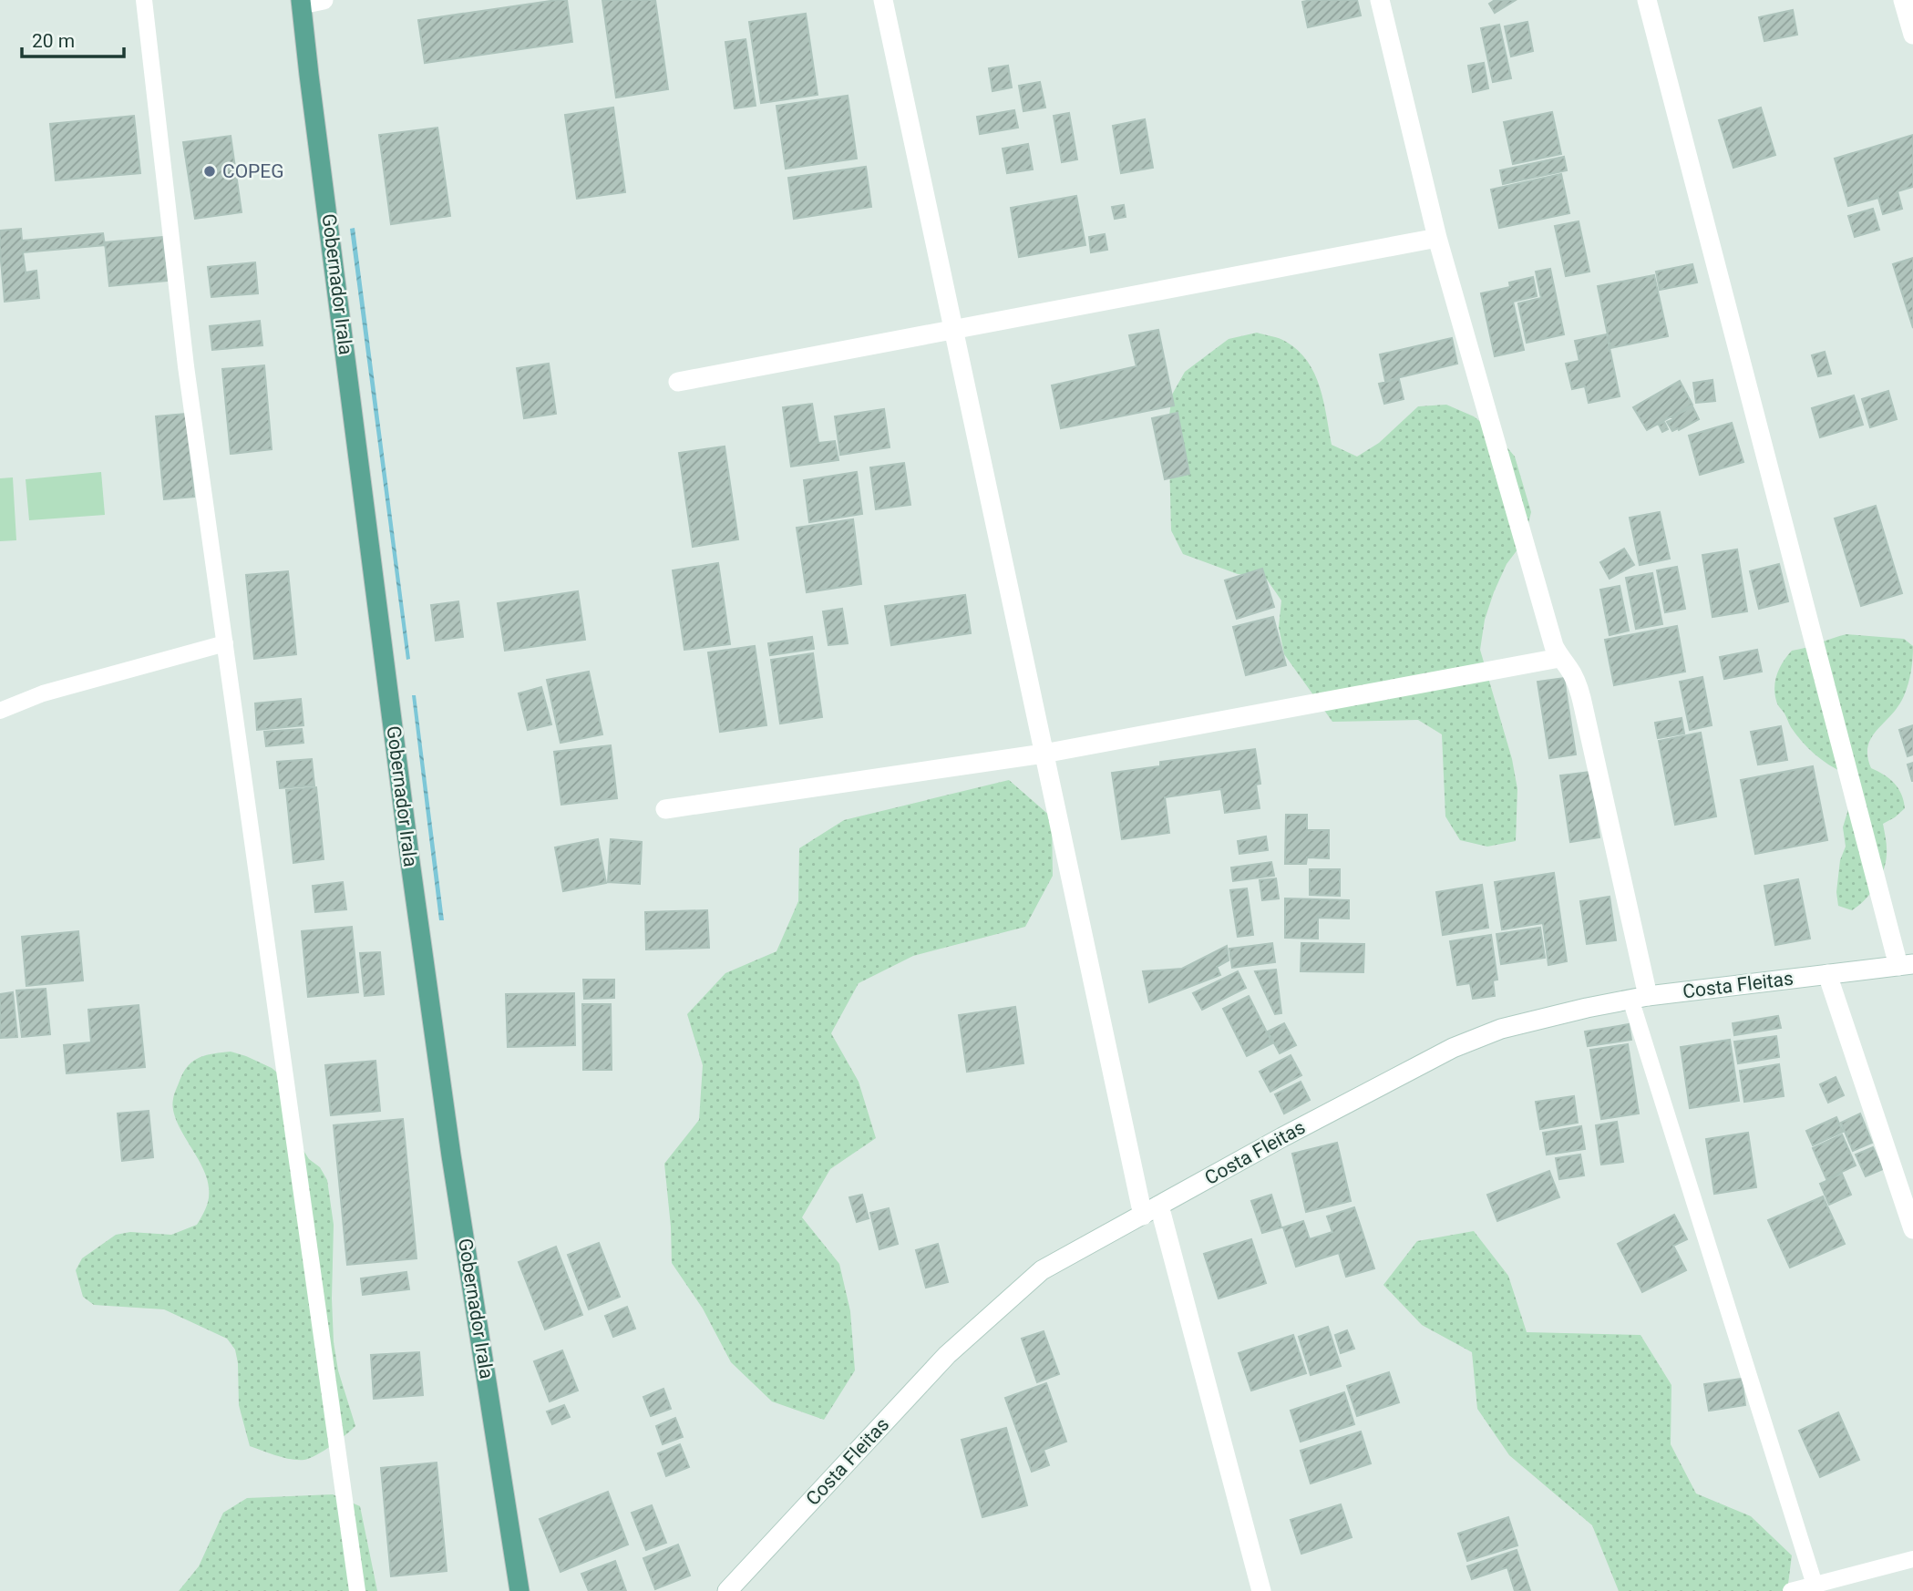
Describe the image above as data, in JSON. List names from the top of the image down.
{
  "streets": {
    "main road": ["Gobernador Irala"],
    "street": ["Costa Fleitas"]
  },
  "places": ["COPEG"],
  "scale_bar": "20 m"
}
